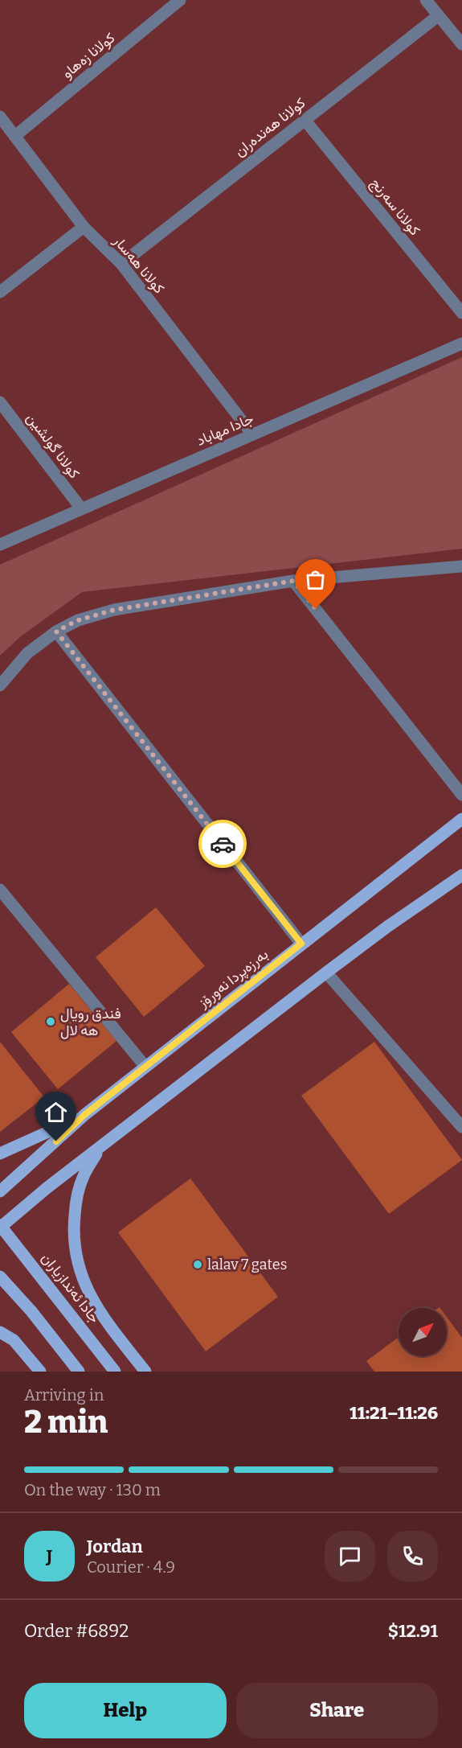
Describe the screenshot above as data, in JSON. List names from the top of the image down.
{
  "streets": {
    "main road": ["بەرزەپردا نەورۆز", "جادا ئەندازیاران"],
    "street": [
      "کولانا زەهاو",
      "کولانا هه‌نده‌ران",
      "کولانا سەرنج",
      "کولانا هه‌سار",
      "جادا مهاباد",
      "کولانا گولشین"
    ]
  },
  "crossings": [
    ["کولانا زەهاو", "کولانا هه‌سار"],
    ["کولانا هه‌نده‌ران", "کولانا سەرنج"],
    ["کولانا هه‌نده‌ران", "کولانا هه‌سار"],
    ["کولانا هه‌سار", "جادا مهاباد"],
    ["جادا مهاباد", "کولانا گولشین"]
  ],
  "places": ["فندق رويال هه لال", "lalav 7 gates"],
  "north": "top right",
  "page": {
    "heading": ["2 min", "Arriving in", "11:21–11:26"],
    "panel": [
      "Jordan",
      "Courier · 4.9",
      "Order #6892",
      "$12.91"
    ],
    "bar": "On the way · 130 m",
    "round": "J",
    "buttons": ["Help", "Share"]
  }
}
